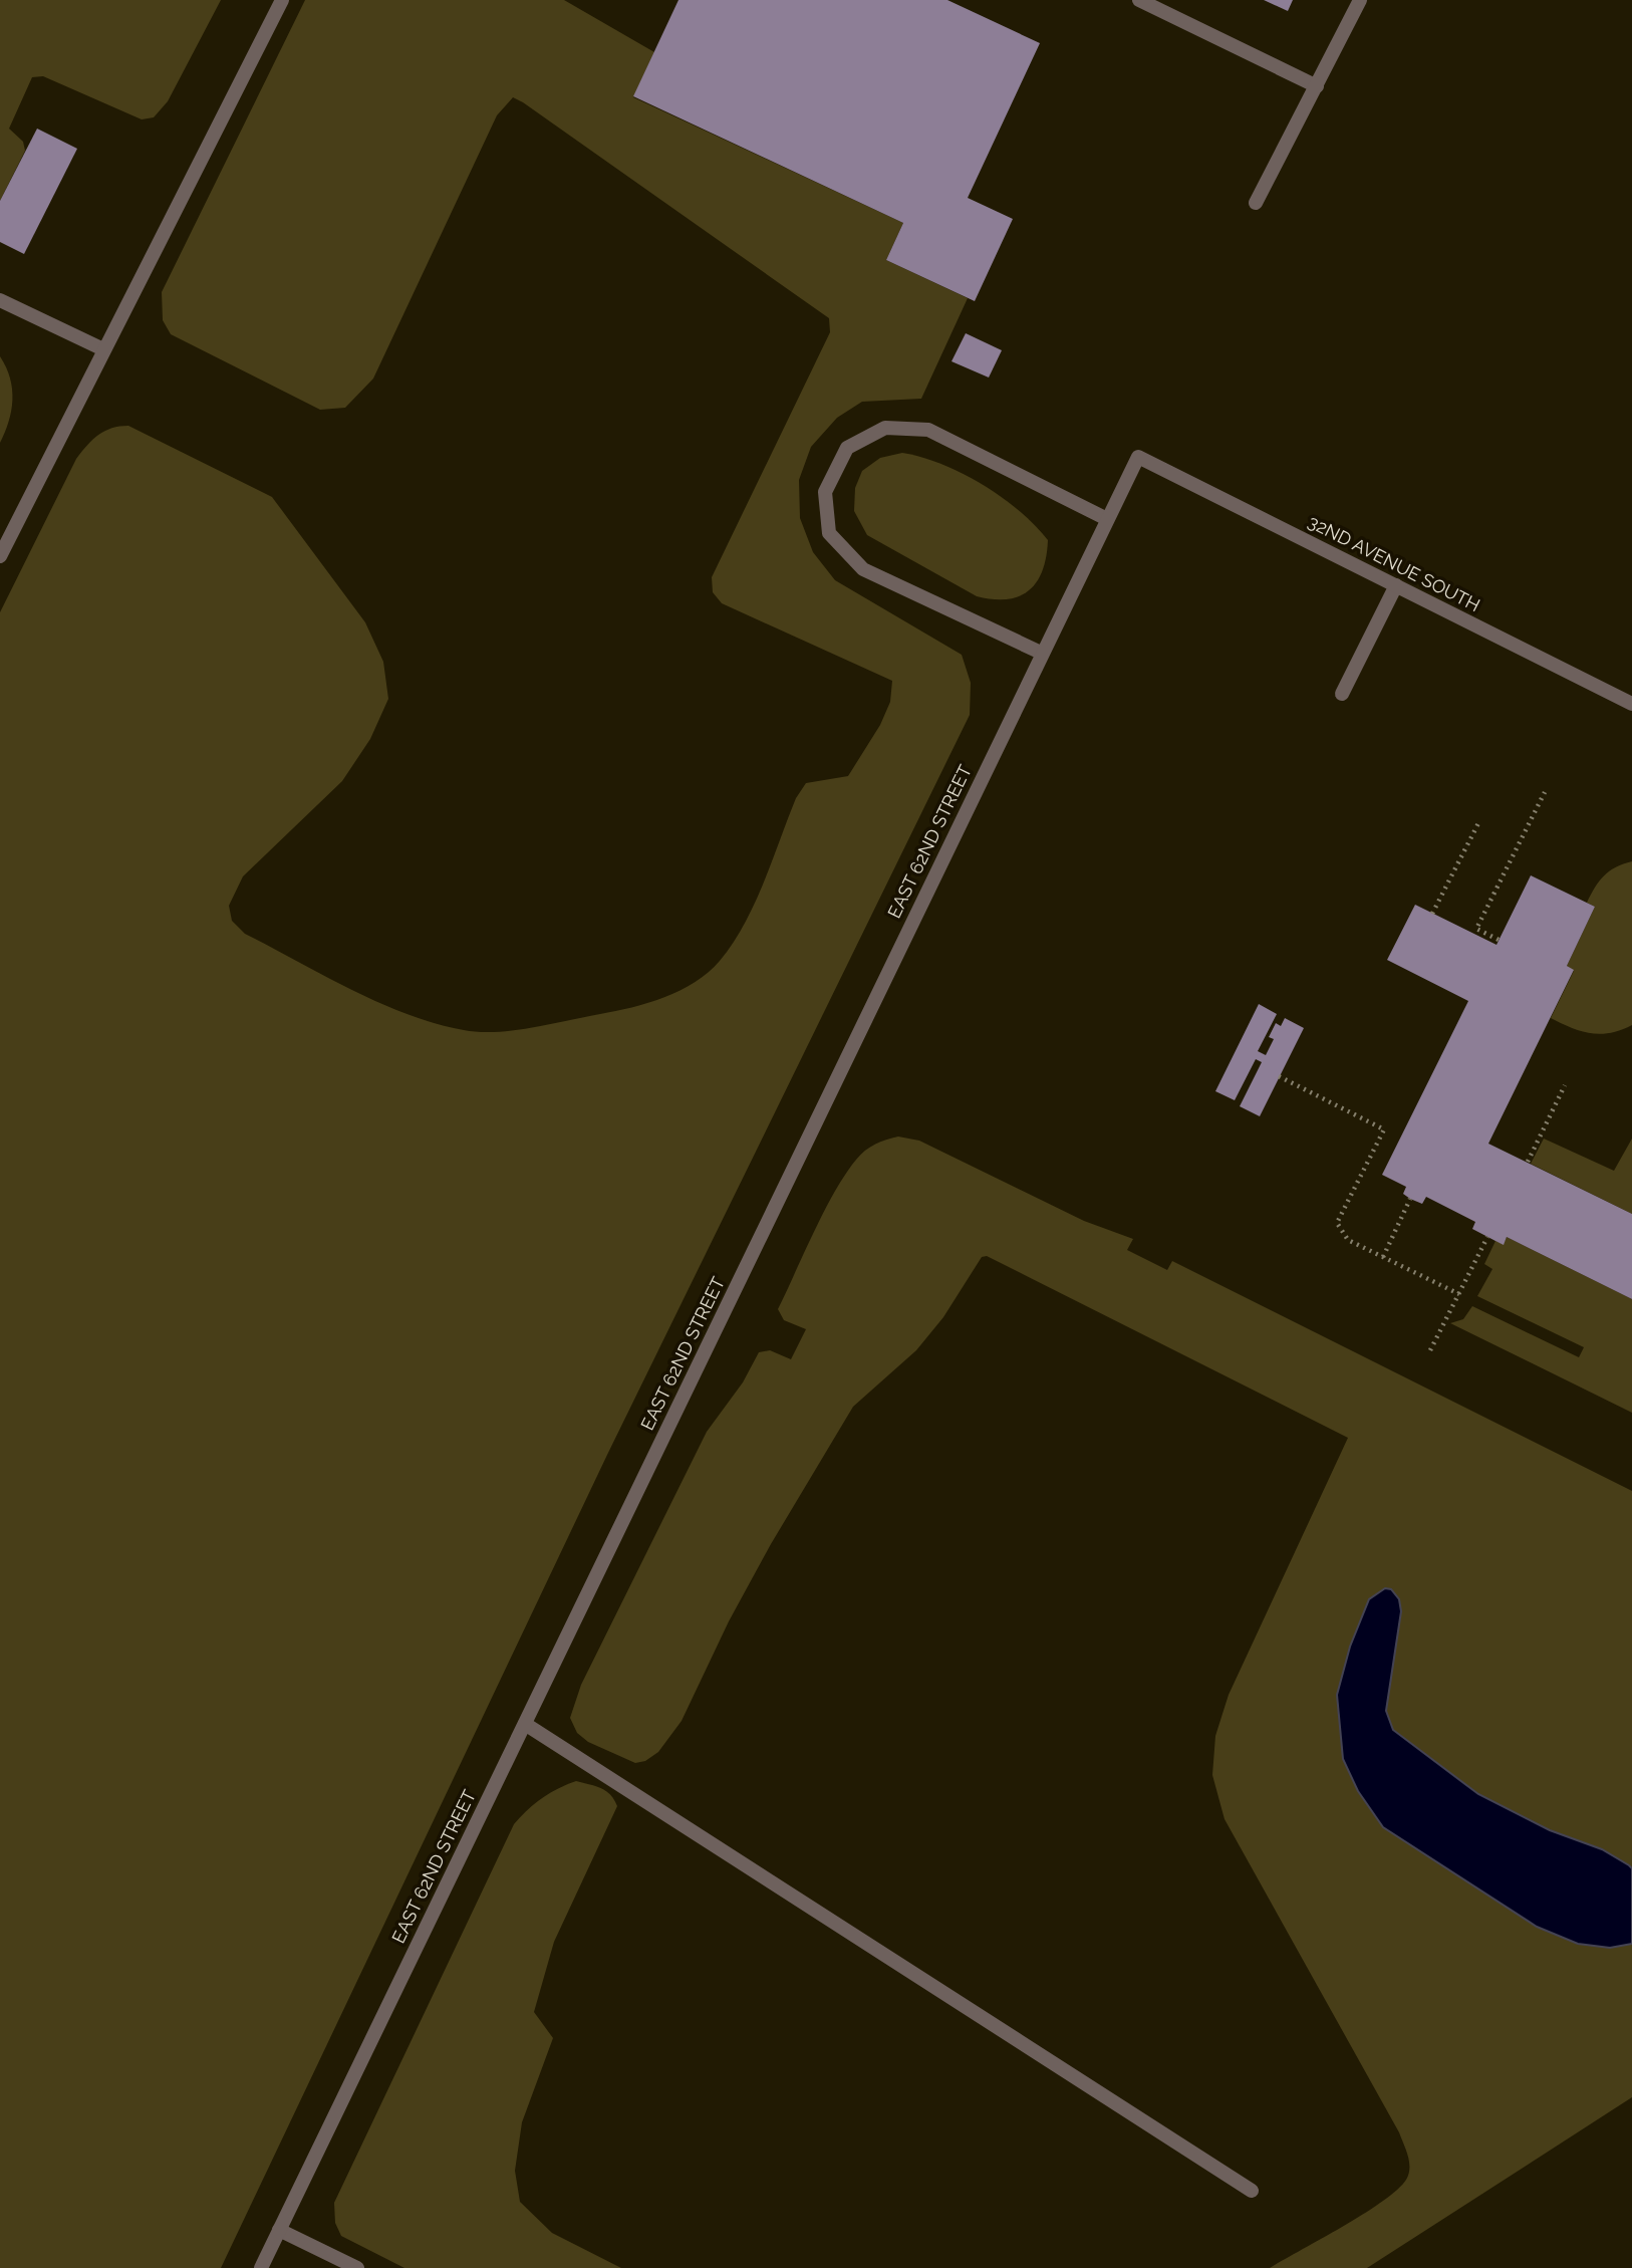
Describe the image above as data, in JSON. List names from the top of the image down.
{
  "streets": {
    "street": ["32ND AVENUE SOUTH", "EAST 62ND STREET"]
  },
  "crossings": [
    ["32ND AVENUE SOUTH", "EAST 62ND STREET"]
  ]
}
